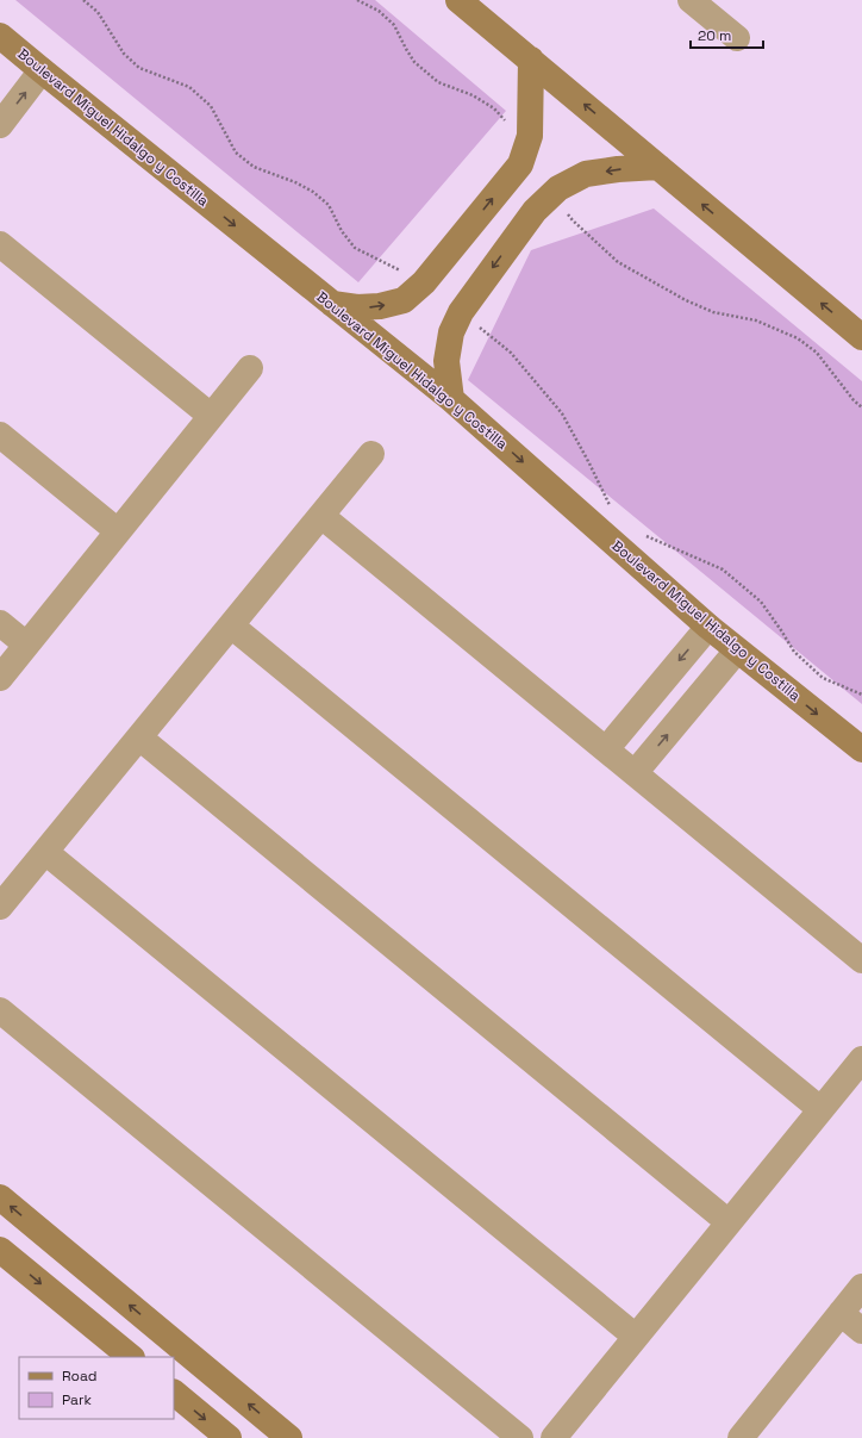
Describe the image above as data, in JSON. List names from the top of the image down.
{
  "streets": {
    "street": ["Boulevard Miguel Hidalgo y Costilla"]
  },
  "legend": ["Road", "Park"],
  "scale_bar": "20 m"
}
